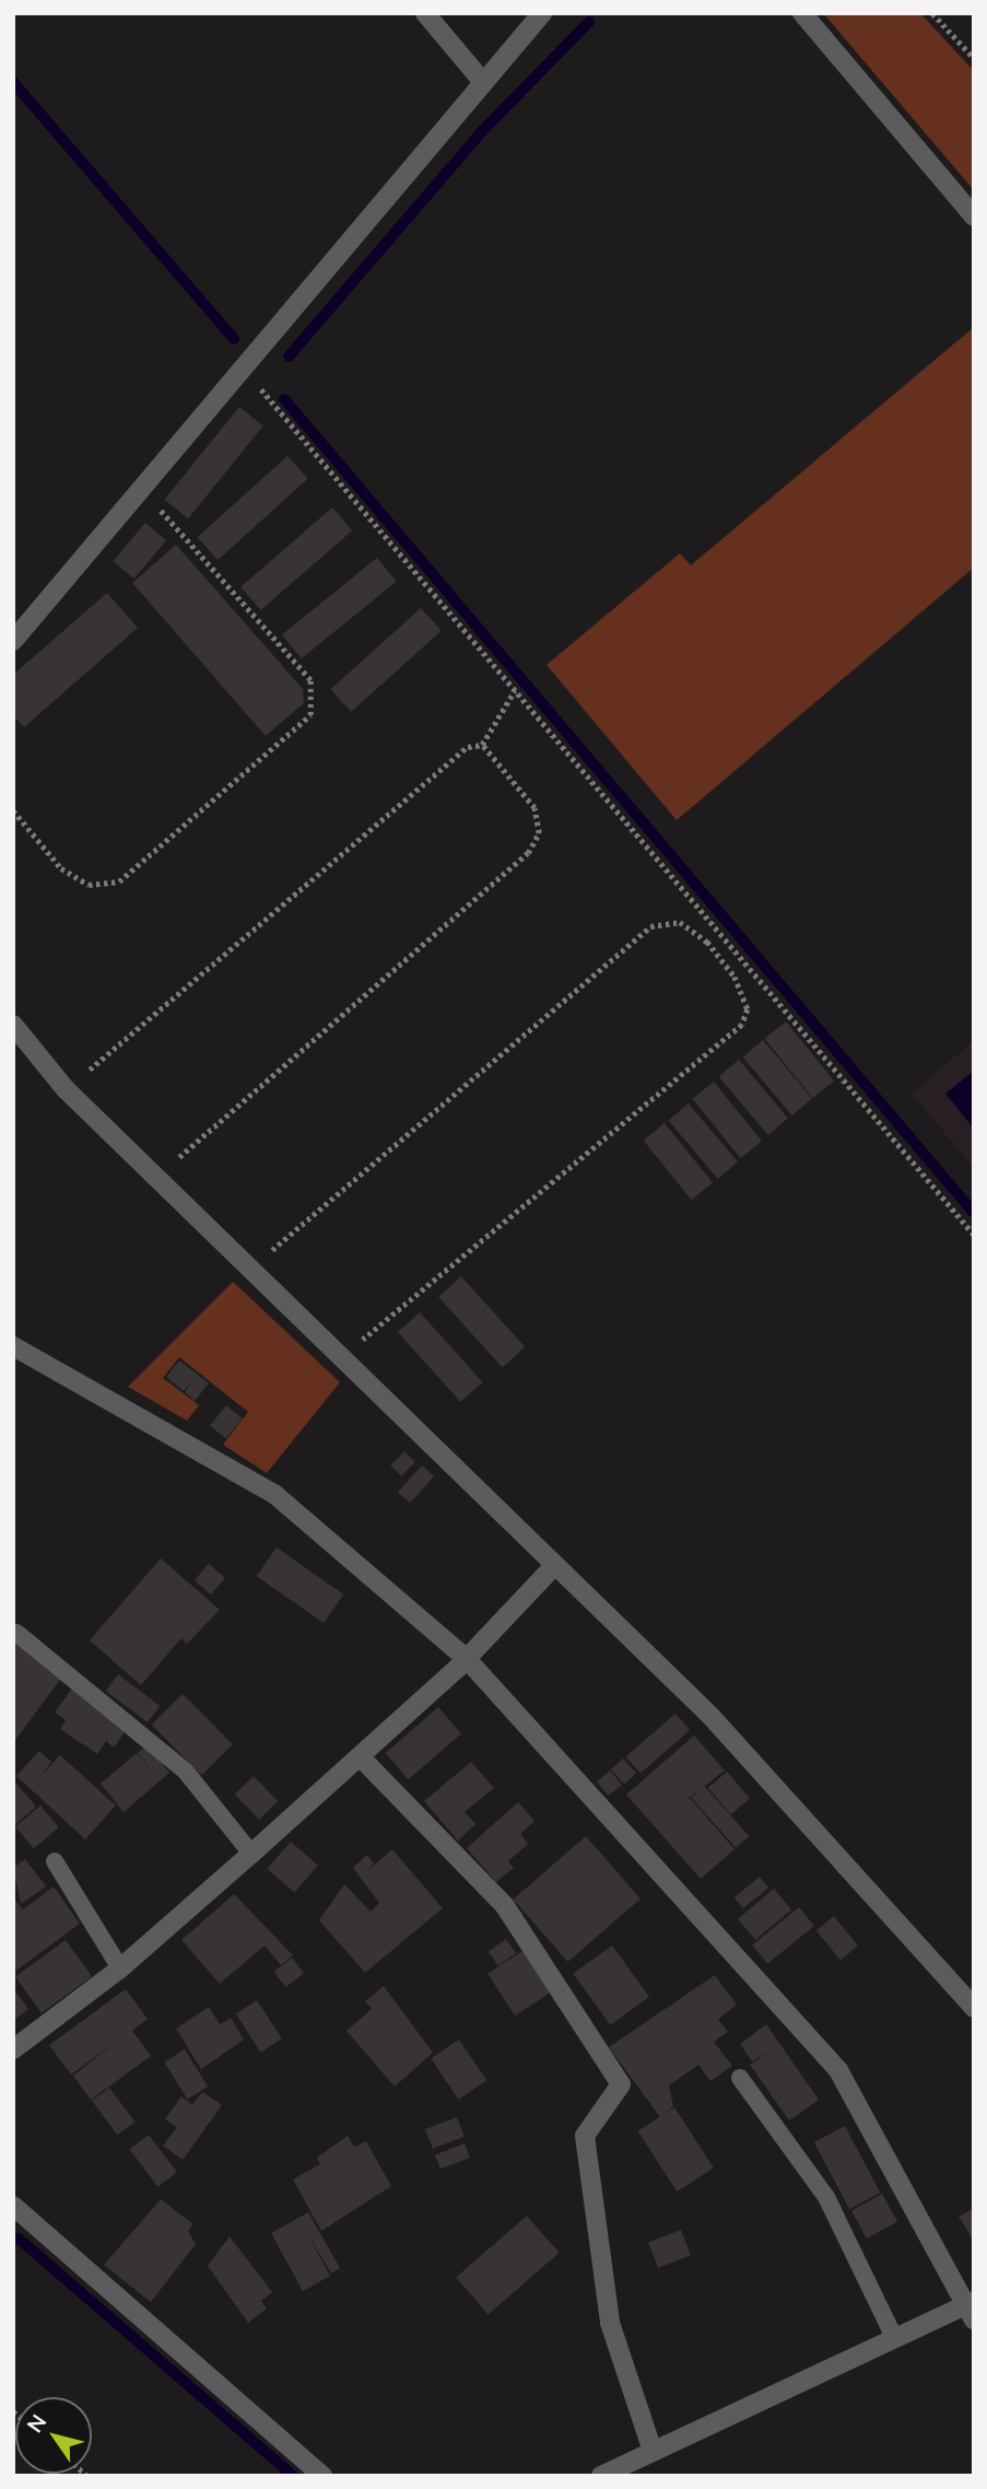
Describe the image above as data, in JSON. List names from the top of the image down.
{
  "north": "top left"
}
